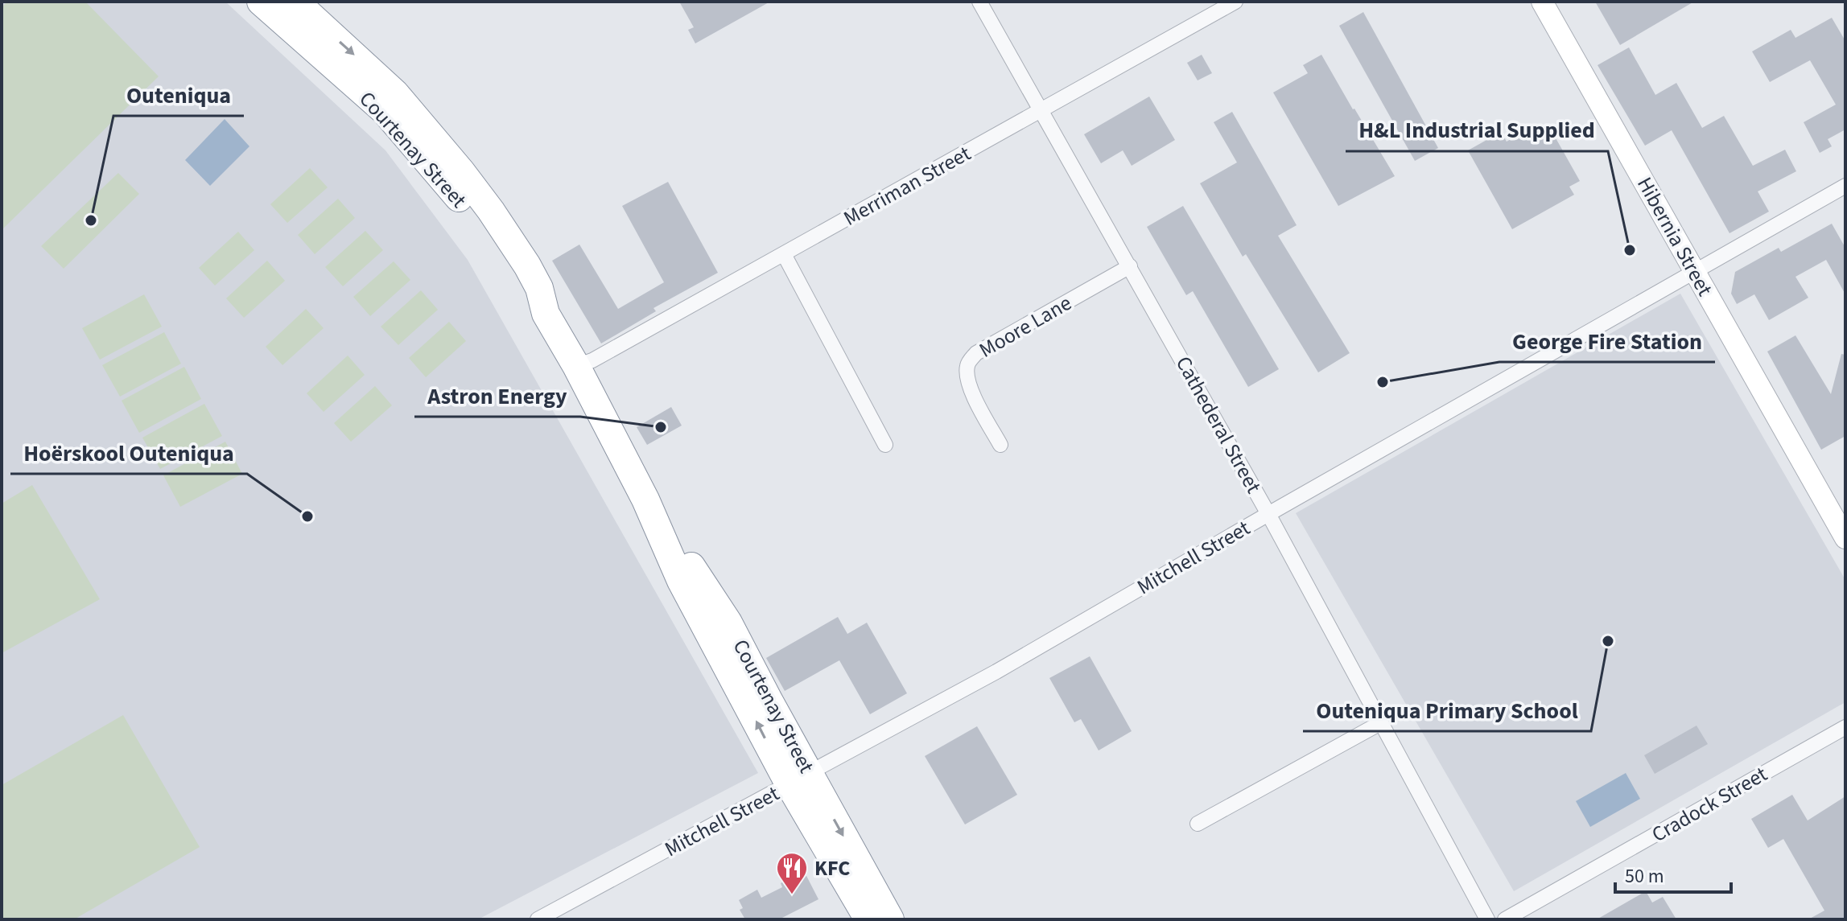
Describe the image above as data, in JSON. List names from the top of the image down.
{
  "streets": {
    "highway": ["Courtenay Street"],
    "street": [
      "Merriman Street",
      "Hibernia Street",
      "Moore Lane",
      "Cathederal Street",
      "Mitchell Street",
      "Cradock Street"
    ]
  },
  "crossings": [
    ["Courtenay Street", "Merriman Street"],
    ["Courtenay Street", "Mitchell Street"],
    ["Merriman Street", "Cathederal Street"],
    ["Hibernia Street", "Mitchell Street"],
    ["Moore Lane", "Cathederal Street"],
    ["Cathederal Street", "Mitchell Street"]
  ],
  "places": {
    "other": [
      "Outeniqua",
      "H&L Industrial Supplied",
      "George Fire Station",
      "Astron Energy",
      "Hoërskool Outeniqua",
      "Outeniqua Primary School"
    ],
    "restaurant": ["KFC"]
  },
  "scale_bar": "50 m"
}
